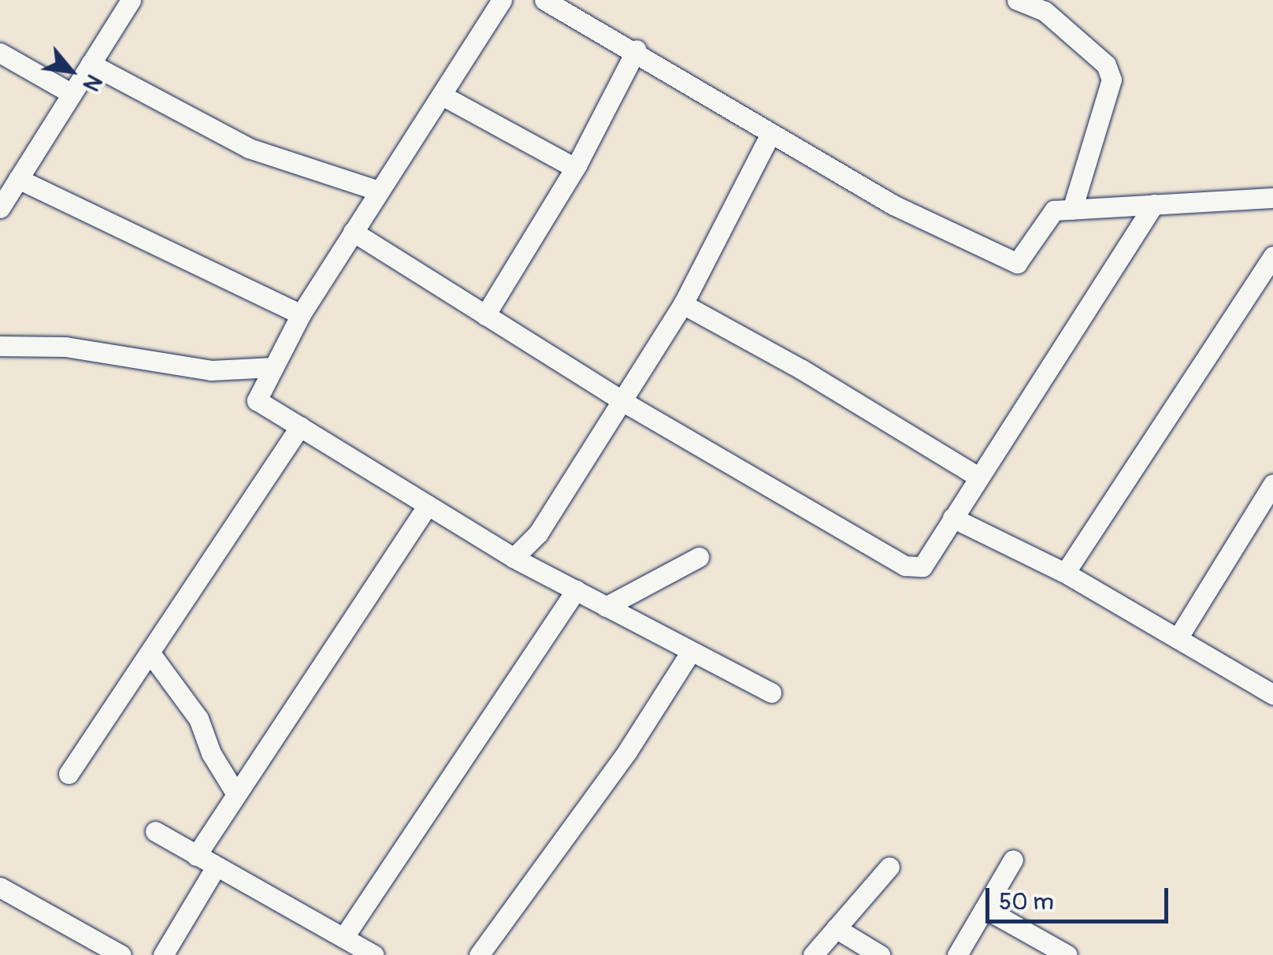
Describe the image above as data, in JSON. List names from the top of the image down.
{
  "scale_bar": "50 m",
  "north": "bottom right"
}
